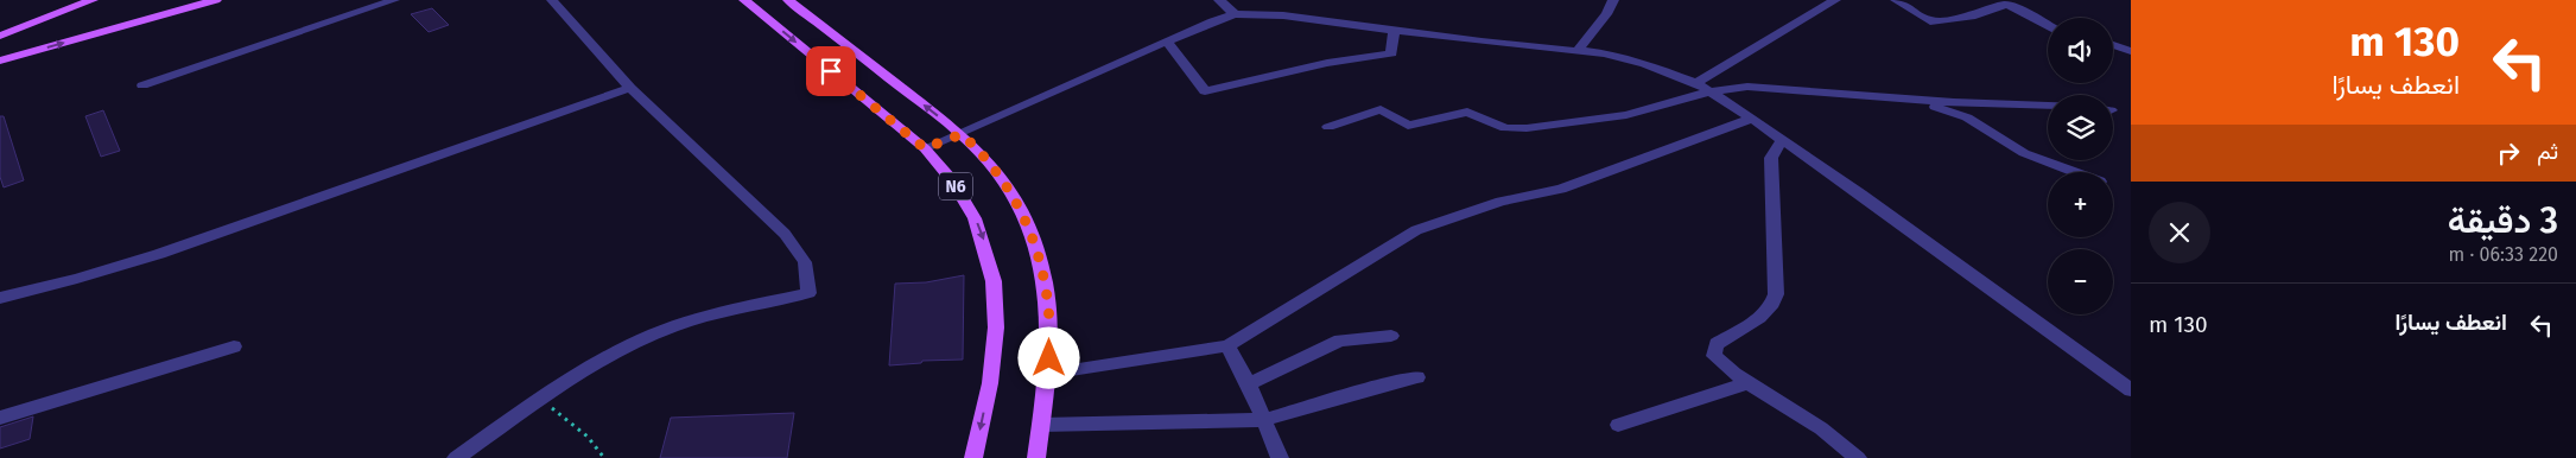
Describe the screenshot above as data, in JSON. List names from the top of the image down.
{
  "streets": {
    "main road": ["N6"]
  },
  "page": {
    "turn": ["130 m", "انعطف يسارًا"],
    "map_buttons": ["+", "−"],
    "then": "ثم",
    "heading": ["3 دقيقة", "220 m · 06:33"],
    "list": [
      {
        "name": "انعطف يسارًا",
        "value": "130 m"
      }
    ]
  }
}
